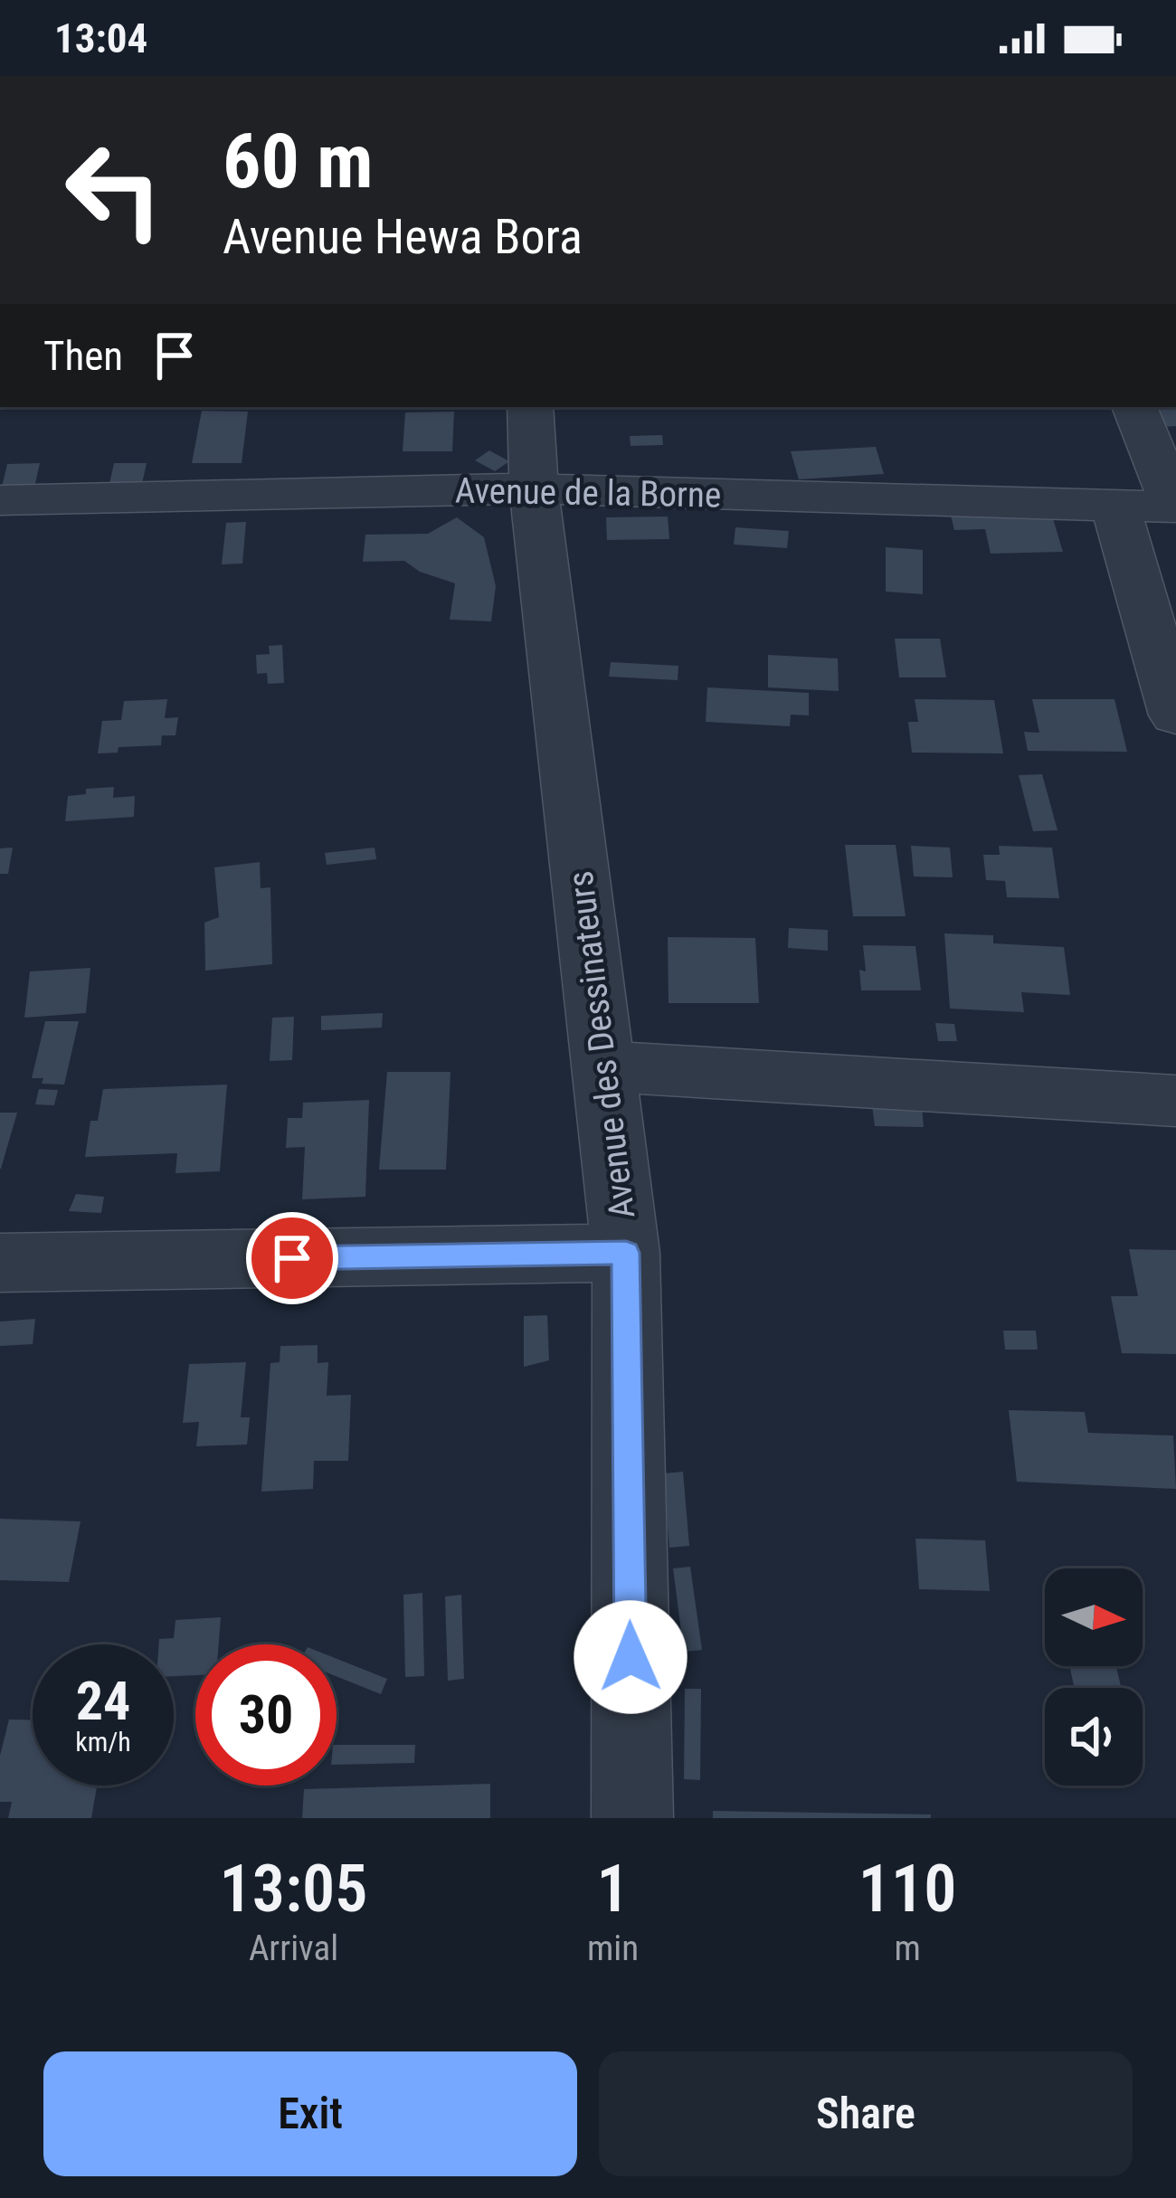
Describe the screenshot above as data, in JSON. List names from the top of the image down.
{
  "streets": {
    "street": ["Avenue de la Borne", "Avenue des Dessinateurs"]
  },
  "crossings": [
    ["Avenue de la Borne", "Avenue des Dessinateurs"]
  ],
  "north": "right",
  "page": {
    "status": "13:04",
    "turn": ["60 m", "Avenue Hewa Bora"],
    "then": "Then",
    "speed": "24 km/h",
    "limit": "30",
    "eta": [
      "13:05",
      "Arrival",
      "1",
      "min",
      "110",
      "m"
    ],
    "buttons": ["Exit", "Share"]
  }
}
